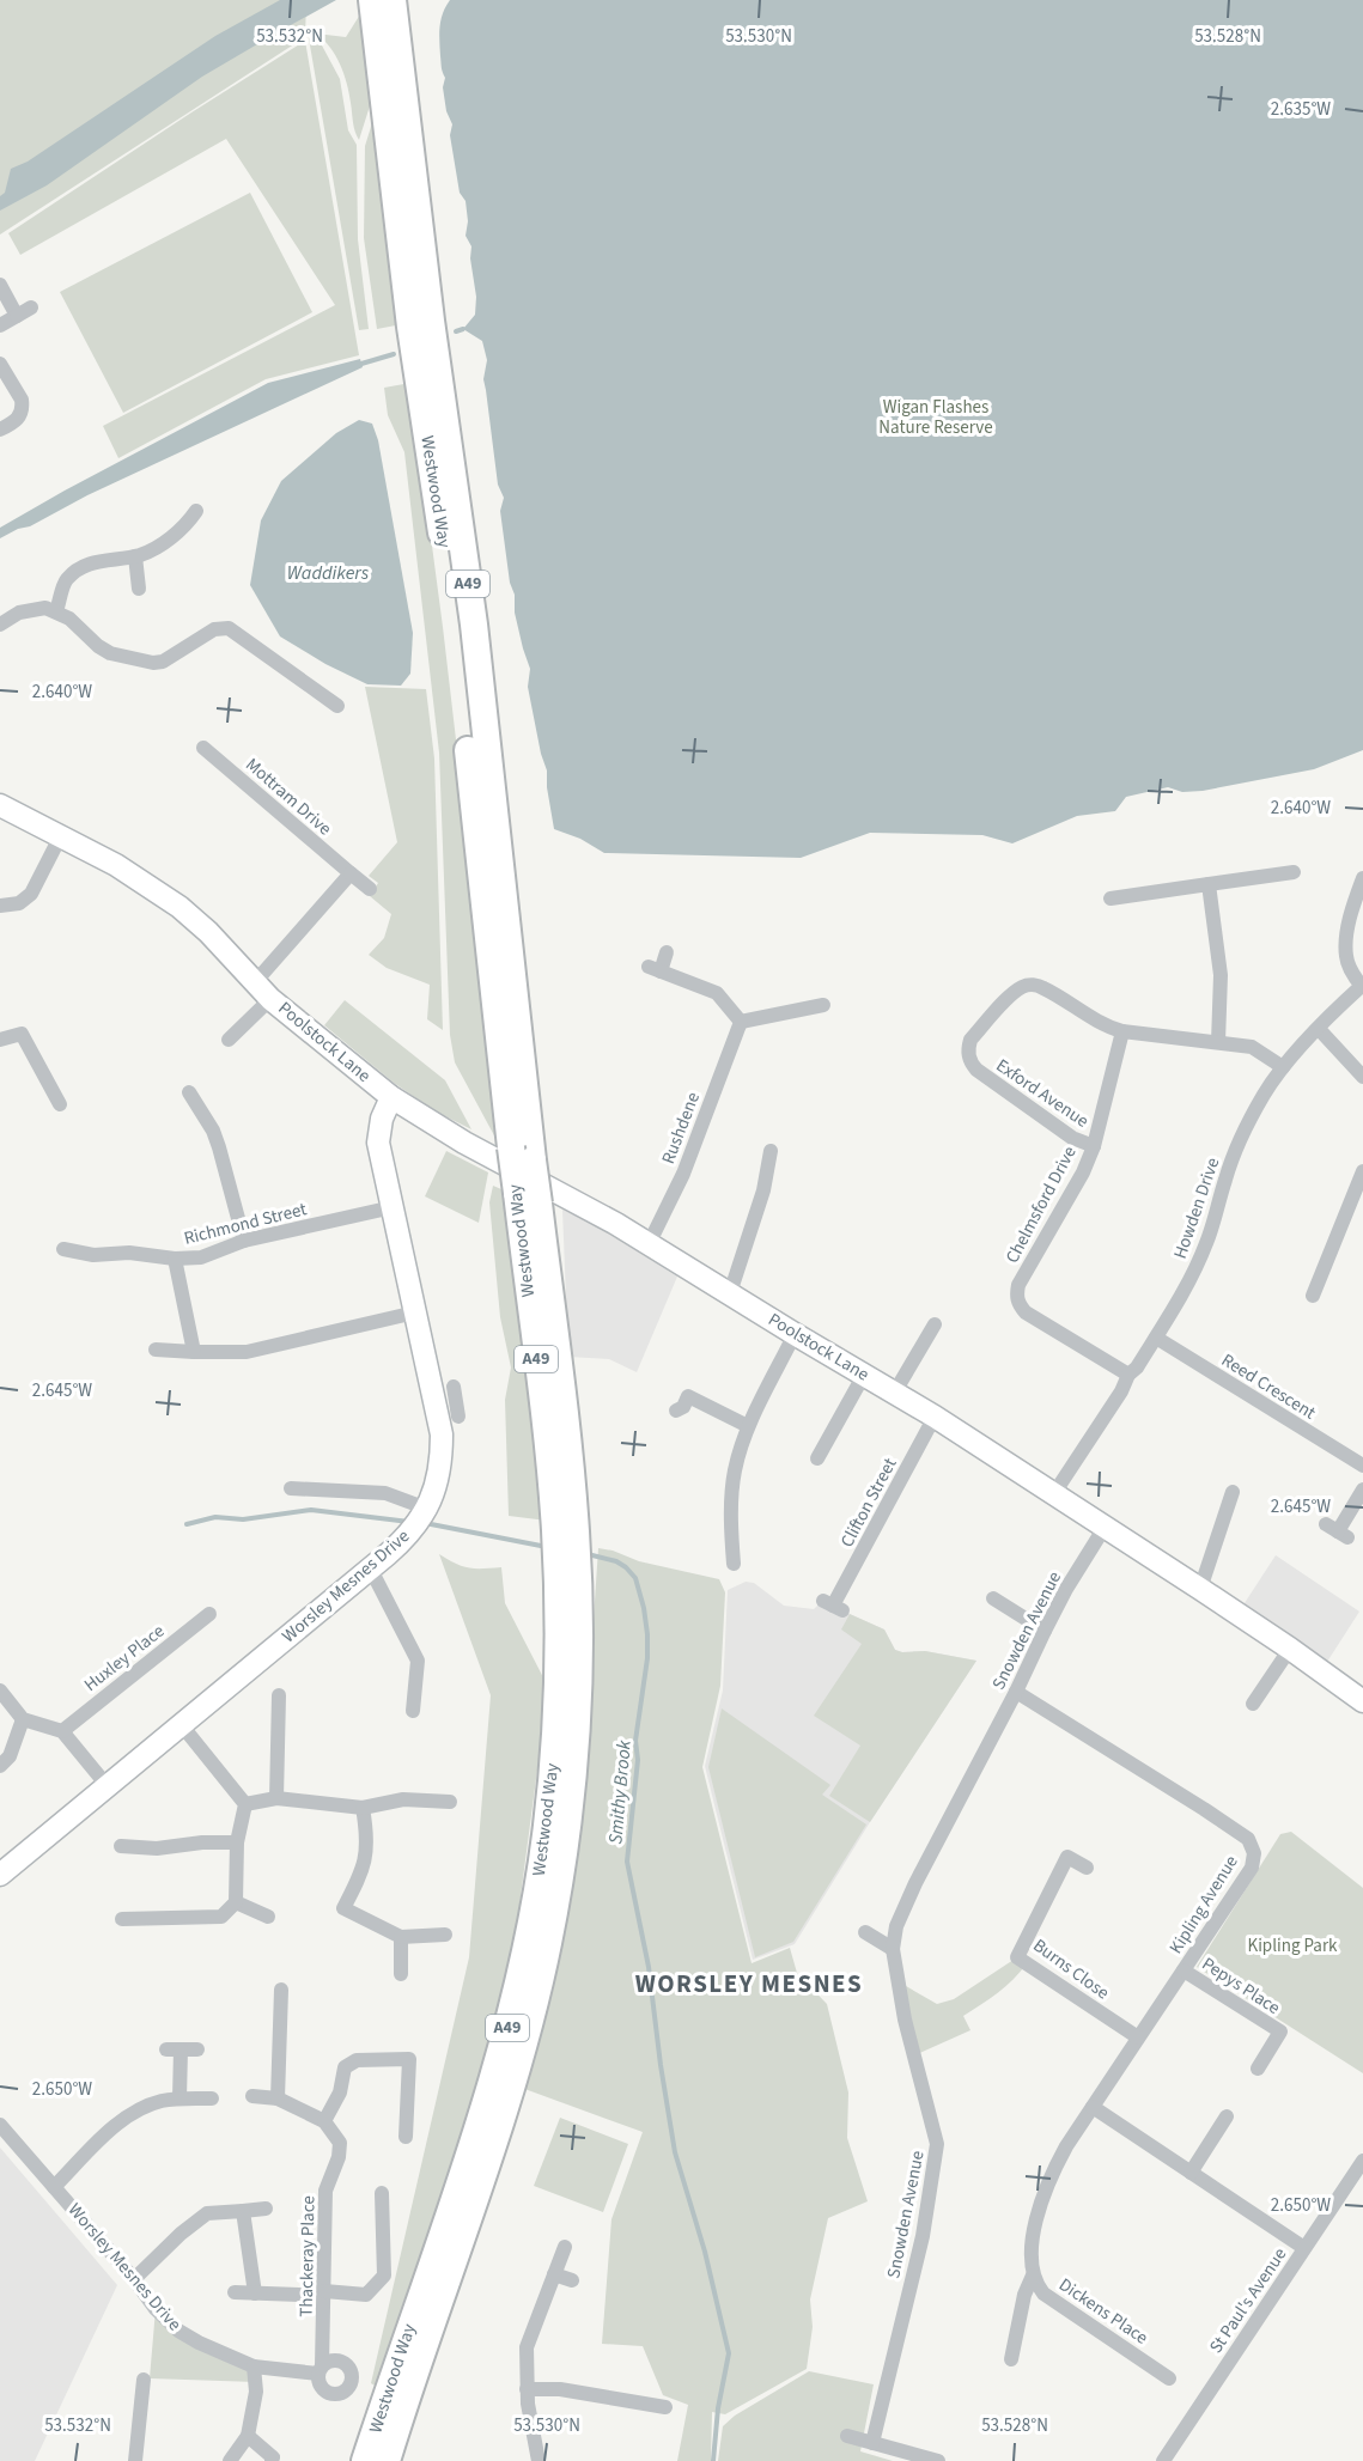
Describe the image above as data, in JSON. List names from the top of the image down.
{
  "streets": {
    "highway": ["Westwood Way", "A49"],
    "main road": ["Poolstock Lane", "Worsley Mesnes Drive"],
    "street": [
      "Mottram Drive",
      "Exford Avenue",
      "Rushdene",
      "Chelmsford Drive",
      "Howden Drive",
      "Richmond Street",
      "Reed Crescent",
      "Clifton Street",
      "Snowden Avenue",
      "Huxley Place",
      "Kipling Avenue",
      "Burns Close",
      "Pepys Place",
      "Thackeray Place",
      "St Paul's Avenue",
      "Dickens Place"
    ]
  },
  "crossings": [
    ["Poolstock Lane", "Rushdene"],
    ["Poolstock Lane", "Howden Drive"],
    ["Poolstock Lane", "Clifton Street"],
    ["Poolstock Lane", "Worsley Mesnes Drive"],
    ["Poolstock Lane", "Snowden Avenue"],
    ["Exford Avenue", "Chelmsford Drive"],
    ["Chelmsford Drive", "Howden Drive"],
    ["Howden Drive", "Reed Crescent"],
    ["Richmond Street", "Worsley Mesnes Drive"],
    ["Worsley Mesnes Drive", "Thackeray Place"],
    ["Snowden Avenue", "Kipling Avenue"],
    ["Kipling Avenue", "Burns Close"],
    ["Kipling Avenue", "Pepys Place"],
    ["Kipling Avenue", "Dickens Place"]
  ],
  "districts": ["WORSLEY MESNES"],
  "water": ["Waddikers", "Smithy Brook"],
  "parks": ["Wigan Flashes Nature Reserve", "Kipling Park"],
  "coordinates": [
    "53.532°N",
    "53.530°N",
    "53.528°N",
    "2.635°W",
    "2.640°W",
    "2.645°W",
    "2.650°W"
  ]
}
